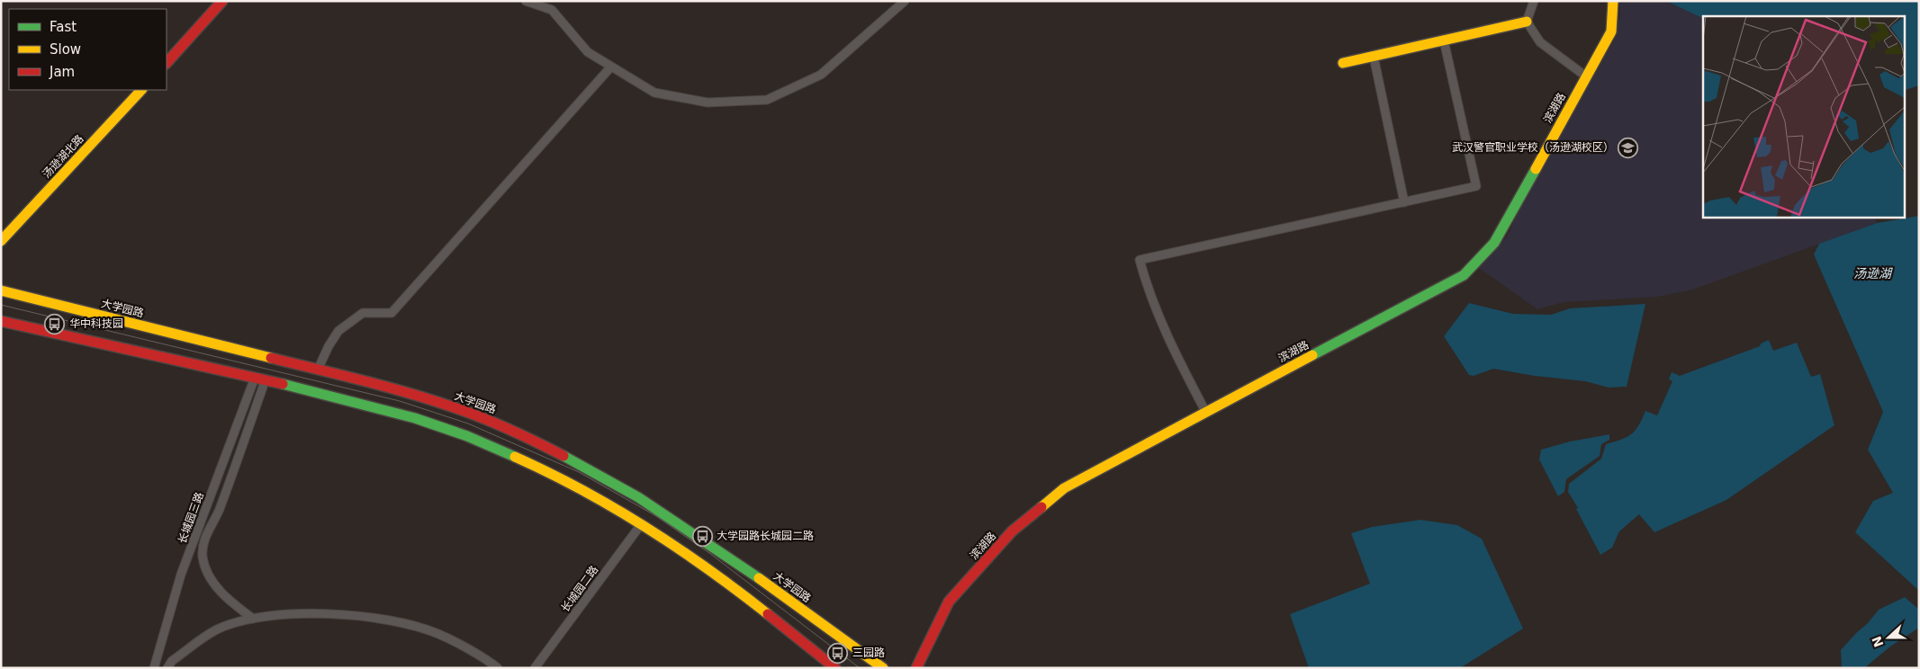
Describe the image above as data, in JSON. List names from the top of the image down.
{
  "streets": {
    "main road": ["滨湖路", "汤逊湖北路", "大学园路"],
    "street": ["长城园三路", "长城园二路"]
  },
  "water": ["汤逊湖"],
  "places": {
    "school or university": ["武汉警官职业学校（汤逊湖校区）"],
    "bus stop": ["华中科技园", "大学园路长城园二路", "三园路"]
  },
  "legend": ["Fast", "Slow", "Jam"],
  "north": "left"
}
